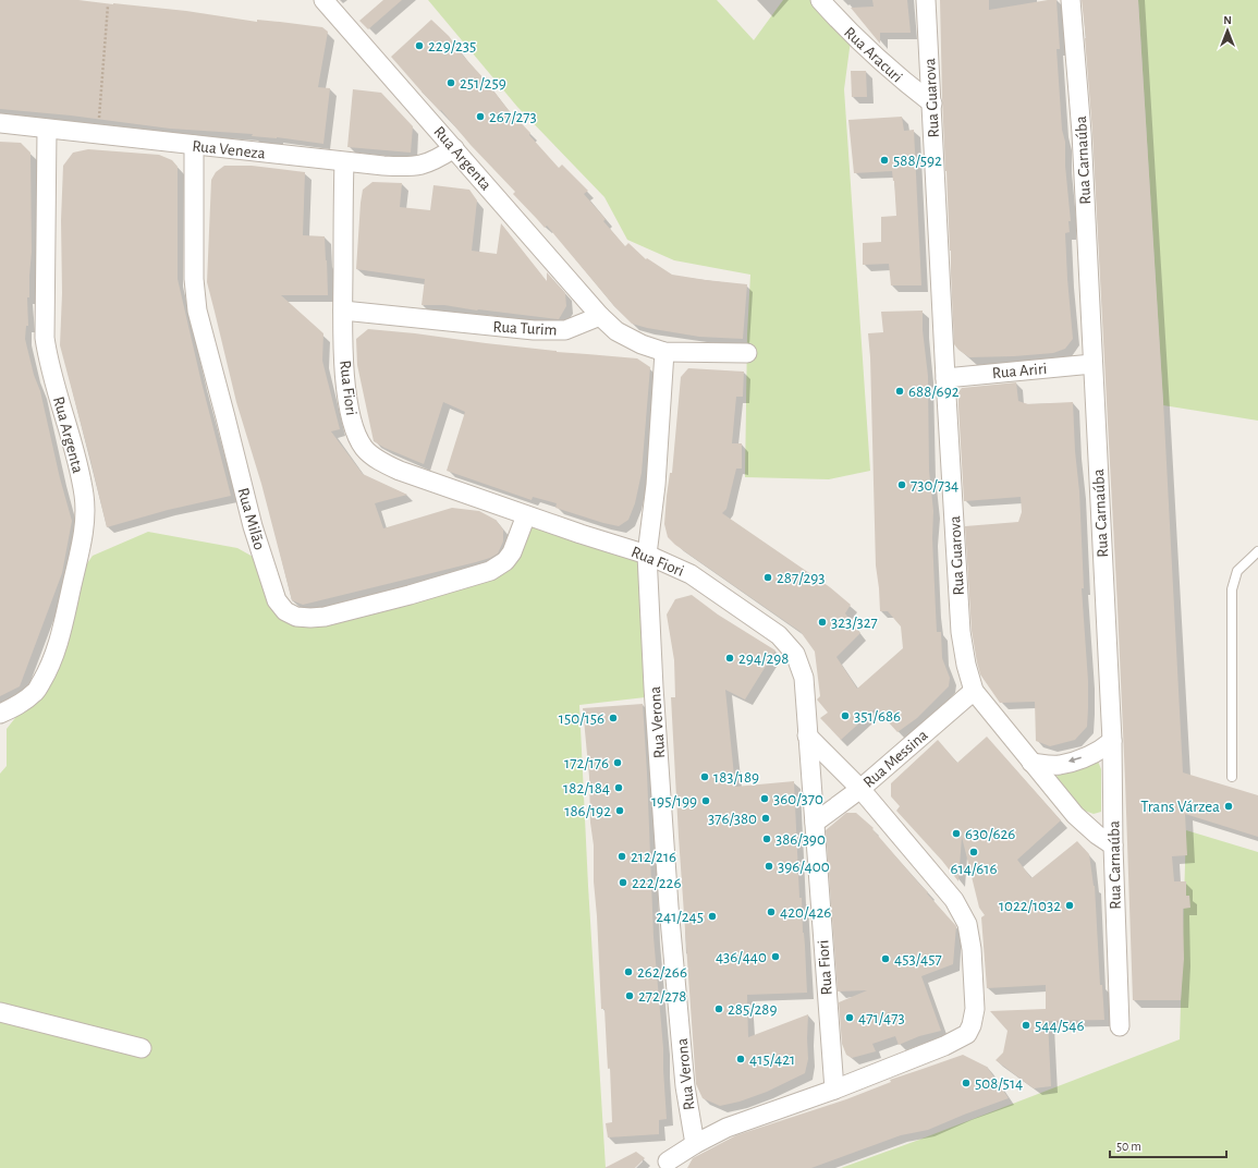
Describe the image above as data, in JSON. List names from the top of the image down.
{
  "streets": {
    "street": [
      "Rua Aracuri",
      "Rua Guarova",
      "Rua Veneza",
      "Rua Argenta",
      "Rua Carnaúba",
      "Rua Turim",
      "Rua Ariri",
      "Rua Fiori",
      "Rua Milão",
      "Rua Verona",
      "Rua Messina"
    ]
  },
  "crossings": [
    ["Rua Aracuri", "Rua Guarova"],
    ["Rua Guarova", "Rua Carnaúba"],
    ["Rua Guarova", "Rua Ariri"],
    ["Rua Guarova", "Rua Messina"],
    ["Rua Veneza", "Rua Argenta"],
    ["Rua Veneza", "Rua Fiori"],
    ["Rua Veneza", "Rua Milão"],
    ["Rua Argenta", "Rua Turim"],
    ["Rua Carnaúba", "Rua Ariri"],
    ["Rua Turim", "Rua Fiori"],
    ["Rua Fiori", "Rua Milão"],
    ["Rua Fiori", "Rua Verona"],
    ["Rua Fiori", "Rua Messina"]
  ],
  "places": [
    "229/235",
    "251/259",
    "267/273",
    "588/592",
    "688/692",
    "730/734",
    "287/293",
    "323/327",
    "294/298",
    "351/686",
    "150/156",
    "172/176",
    "183/189",
    "182/184",
    "360/370",
    "195/199",
    "Trans Várzea",
    "186/192",
    "376/380",
    "630/626",
    "386/390",
    "614/616",
    "212/216",
    "396/400",
    "222/226",
    "1022/1032",
    "420/426",
    "241/245",
    "436/440",
    "453/457",
    "262/266",
    "272/278",
    "285/289",
    "471/473",
    "544/546",
    "415/421",
    "508/514"
  ],
  "scale_bar": "50 m",
  "north": "top"
}
